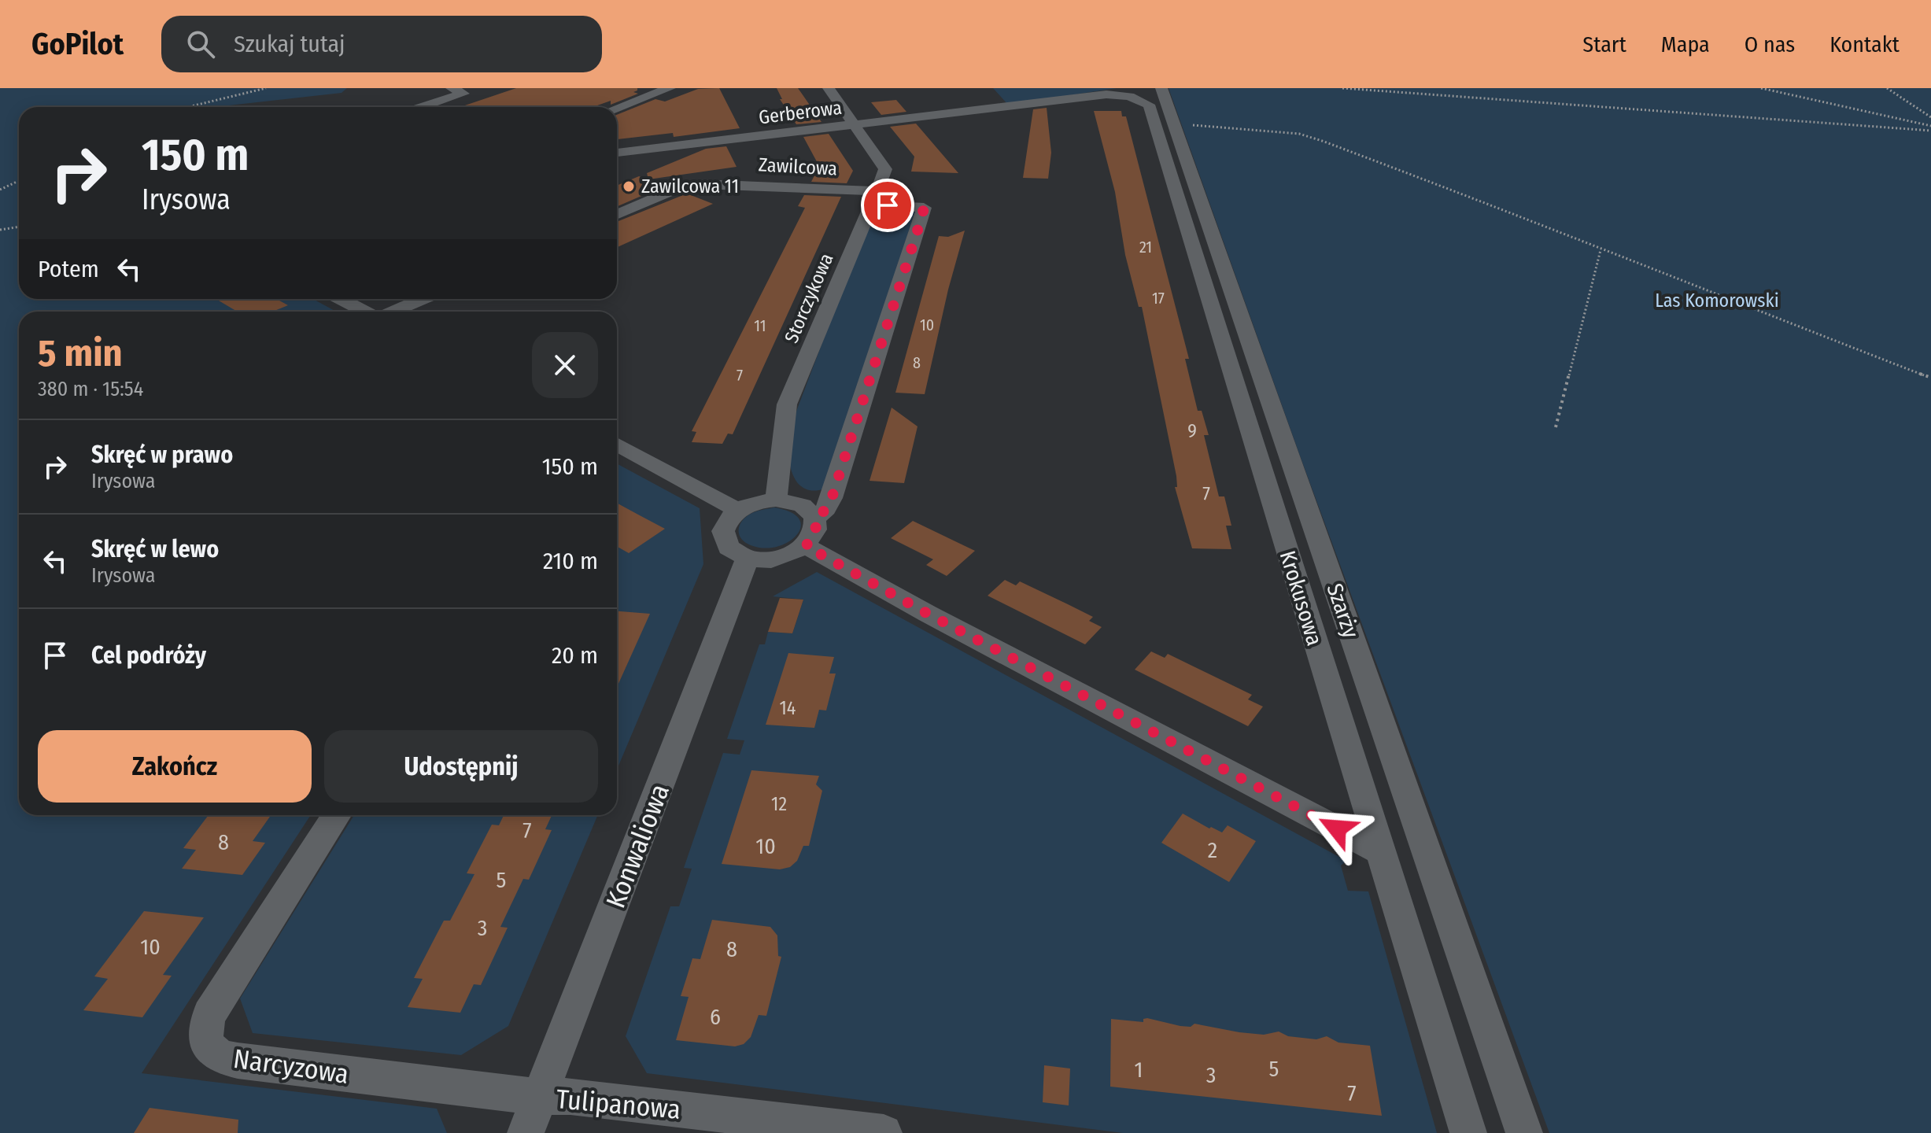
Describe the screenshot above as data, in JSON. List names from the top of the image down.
{
  "streets": {
    "street": [
      "Gerberowa",
      "Zawilcowa",
      "Storczykowa",
      "Krokusowa",
      "Szarży",
      "Konwaliowa",
      "Narcyzowa",
      "Tulipanowa"
    ]
  },
  "crossings": [
    ["Gerberowa", "Storczykowa"],
    ["Gerberowa", "Krokusowa"],
    ["Zawilcowa", "Storczykowa"],
    ["Zawilcowa", "Konwaliowa"],
    ["Storczykowa", "Konwaliowa"],
    ["Konwaliowa", "Narcyzowa"],
    ["Konwaliowa", "Tulipanowa"],
    ["Narcyzowa", "Tulipanowa"]
  ],
  "parks": ["Las Komorowski"],
  "places": ["Zawilcowa 11"],
  "house_numbers": [
    "21",
    "17",
    "10",
    "11",
    "8",
    "7",
    "9",
    "7",
    "14",
    "12",
    "7",
    "8",
    "10",
    "2",
    "5",
    "3",
    "10",
    "8",
    "6",
    "5",
    "1",
    "3",
    "7"
  ],
  "page": {
    "header": "GoPilot",
    "search": "Szukaj tutaj",
    "nav": [
      "Start",
      "Mapa",
      "O nas",
      "Kontakt"
    ],
    "turn": ["150 m", "Irysowa"],
    "then": "Potem",
    "heading": ["5 min", "380 m · 15:54"],
    "list": [
      {
        "name": "Skręć w prawo",
        "note": "Irysowa",
        "value": "150 m"
      },
      {
        "name": "Skręć w lewo",
        "note": "Irysowa",
        "value": "210 m"
      },
      {
        "name": "Cel podróży",
        "value": "20 m"
      }
    ],
    "buttons": ["Zakończ", "Udostępnij"]
  }
}
